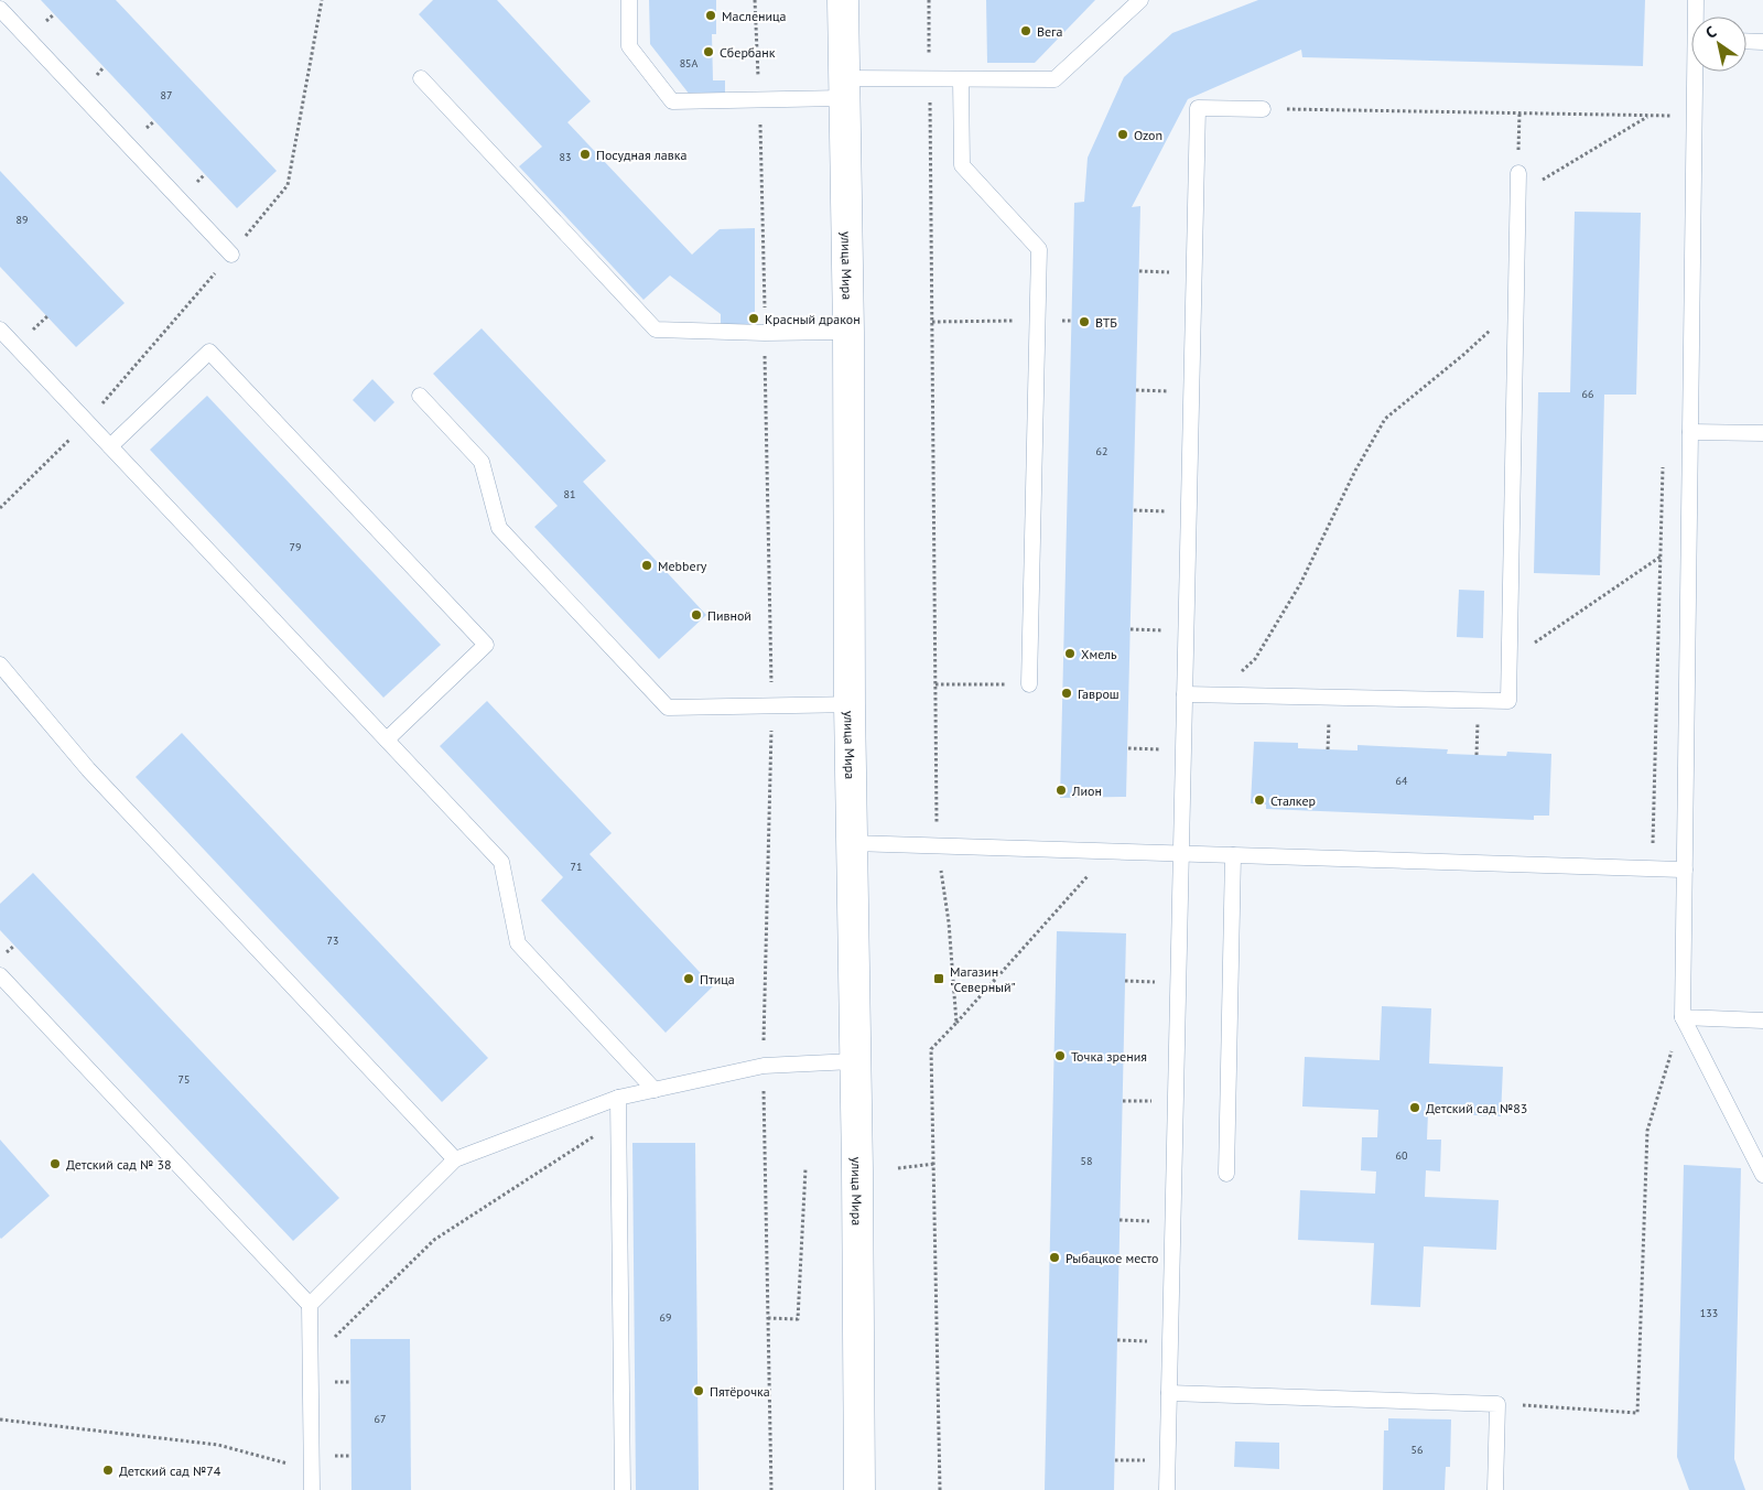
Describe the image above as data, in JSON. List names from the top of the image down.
{
  "streets": {
    "main road": ["улица Мира"]
  },
  "places": {
    "other": [
      "Масленица",
      "Вега",
      "Сбербанк",
      "Ozon",
      "Посудная лавка",
      "Красный дракон",
      "ВТБ",
      "Mebbery",
      "Пивной",
      "Хмель",
      "Гаврош",
      "Лион",
      "Сталкер",
      "Птица",
      "Точка зрения",
      "Детский сад №83",
      "Детский сад № 38",
      "Рыбацкое место",
      "Пятёрочка",
      "Детский сад №74"
    ],
    "transit": ["Магазин \"Северный\""]
  },
  "house_numbers": [
    "85А",
    "87",
    "83",
    "89",
    "66",
    "62",
    "81",
    "79",
    "64",
    "71",
    "73",
    "75",
    "60",
    "58",
    "133",
    "69",
    "67",
    "56"
  ],
  "north": "top left"
}
